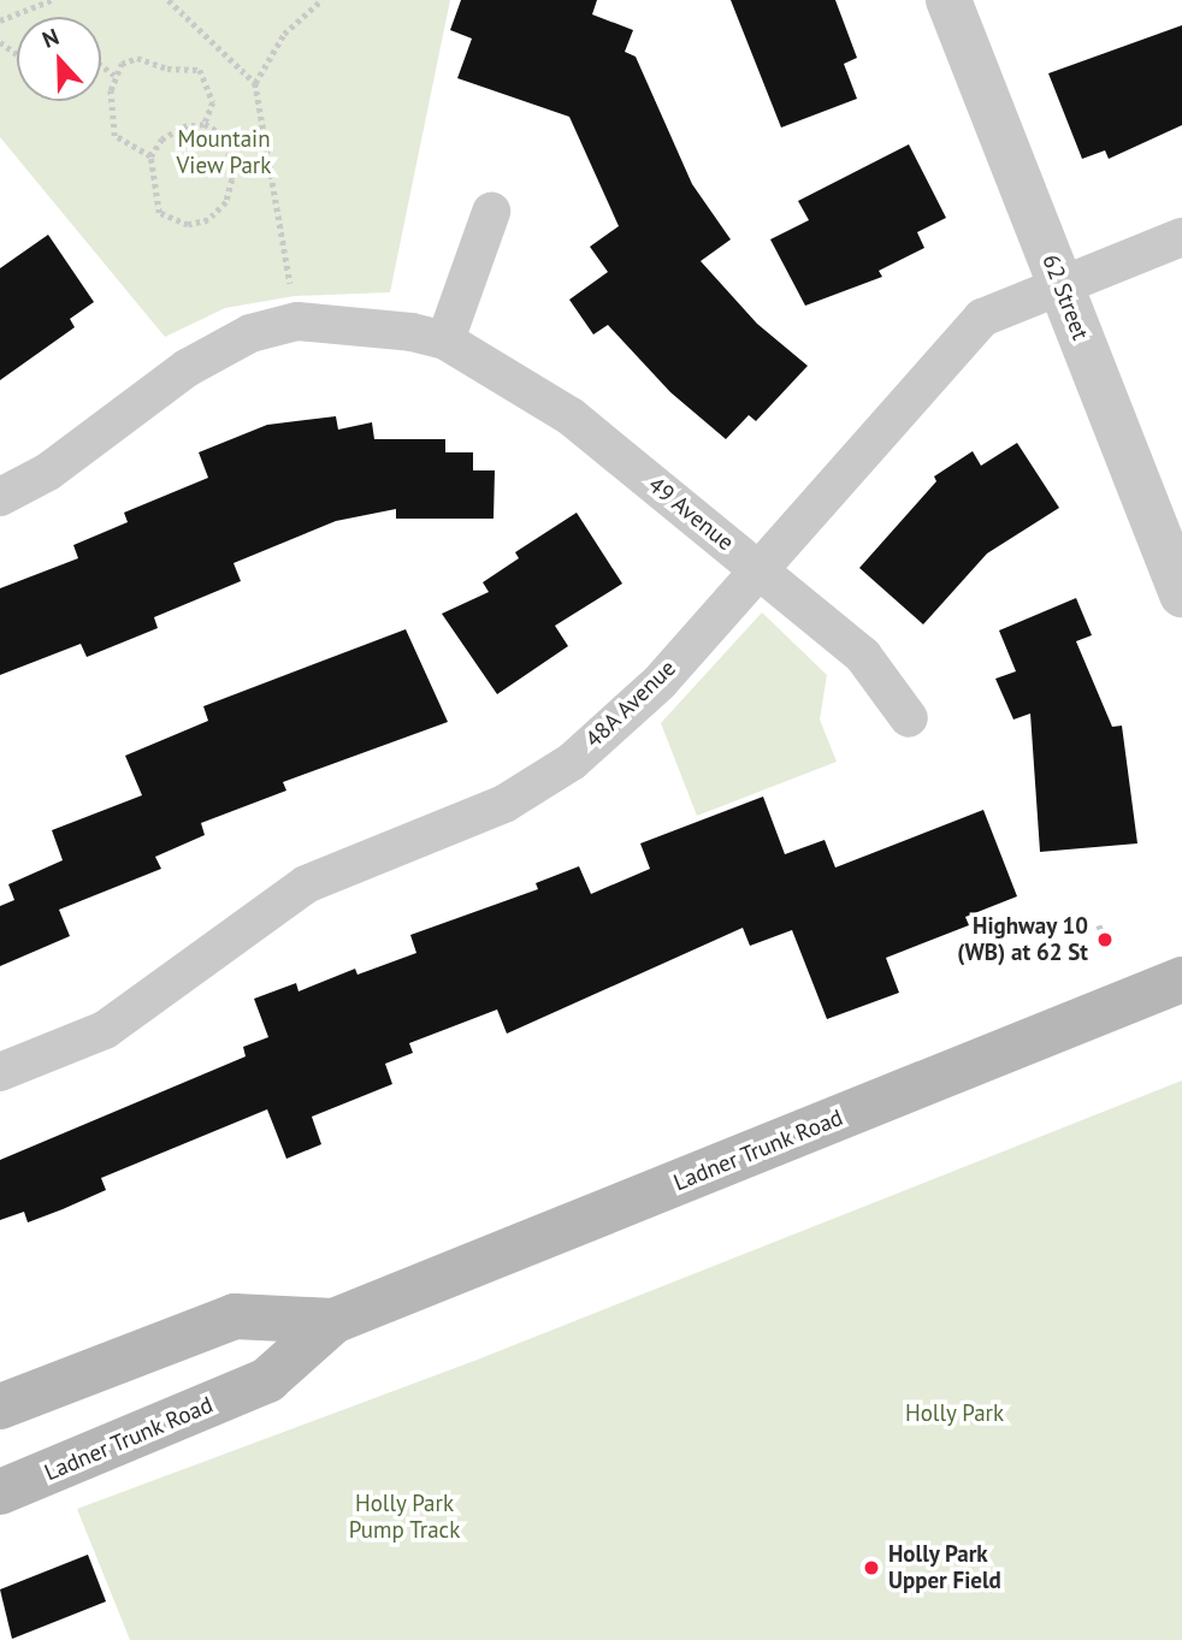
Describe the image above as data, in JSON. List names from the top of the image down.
{
  "streets": {
    "main road": ["Ladner Trunk Road"],
    "street": ["62 Street", "49 Avenue", "48A Avenue"]
  },
  "crossings": [
    ["62 Street", "48A Avenue"],
    ["49 Avenue", "48A Avenue"]
  ],
  "parks": ["Mountain View Park", "Holly Park", "Holly Park Pump Track"],
  "places": ["Highway 10 (WB) at 62 St", "Holly Park Upper Field"],
  "north": "top"
}
